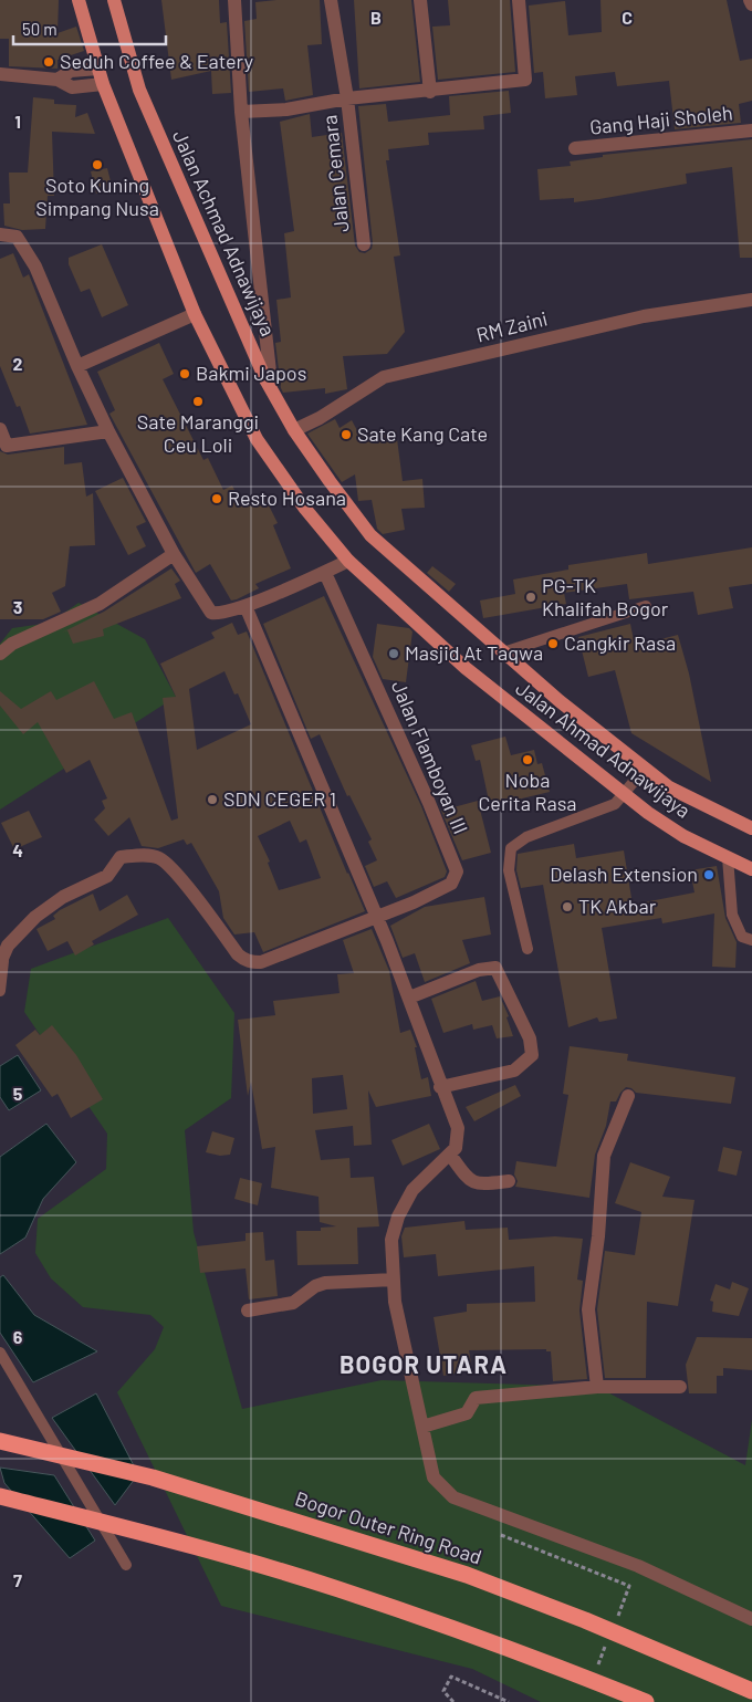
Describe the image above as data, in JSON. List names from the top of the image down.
{
  "streets": {
    "highway": ["Bogor Outer Ring Road"],
    "main road": ["Jalan Achmad Adnawijaya", "Jalan Ahmad Adnawijaya"],
    "street": [
      "Gang Haji Sholeh",
      "Jalan Cemara",
      "RM Zaini",
      "Jalan Flamboyan III"
    ]
  },
  "crossings": [
    ["Jalan Achmad Adnawijaya", "RM Zaini"]
  ],
  "districts": ["BOGOR UTARA"],
  "places": [
    "Seduh Coffee & Eatery",
    "Soto Kuning Simpang Nusa",
    "Bakmi Japos",
    "Sate Maranggi Ceu Loli",
    "Sate Kang Cate",
    "Resto Hosana",
    "PG-TK Khalifah Bogor",
    "Cangkir Rasa",
    "Masjid At Taqwa",
    "Noba Cerita Rasa",
    "SDN CEGER 1",
    "Delash Extension",
    "TK Akbar"
  ],
  "scale_bar": "50 m",
  "grid": {
    "columns": ["B", "C"],
    "rows": [
      "1",
      "2",
      "3",
      "4",
      "5",
      "6",
      "7"
    ]
  }
}
